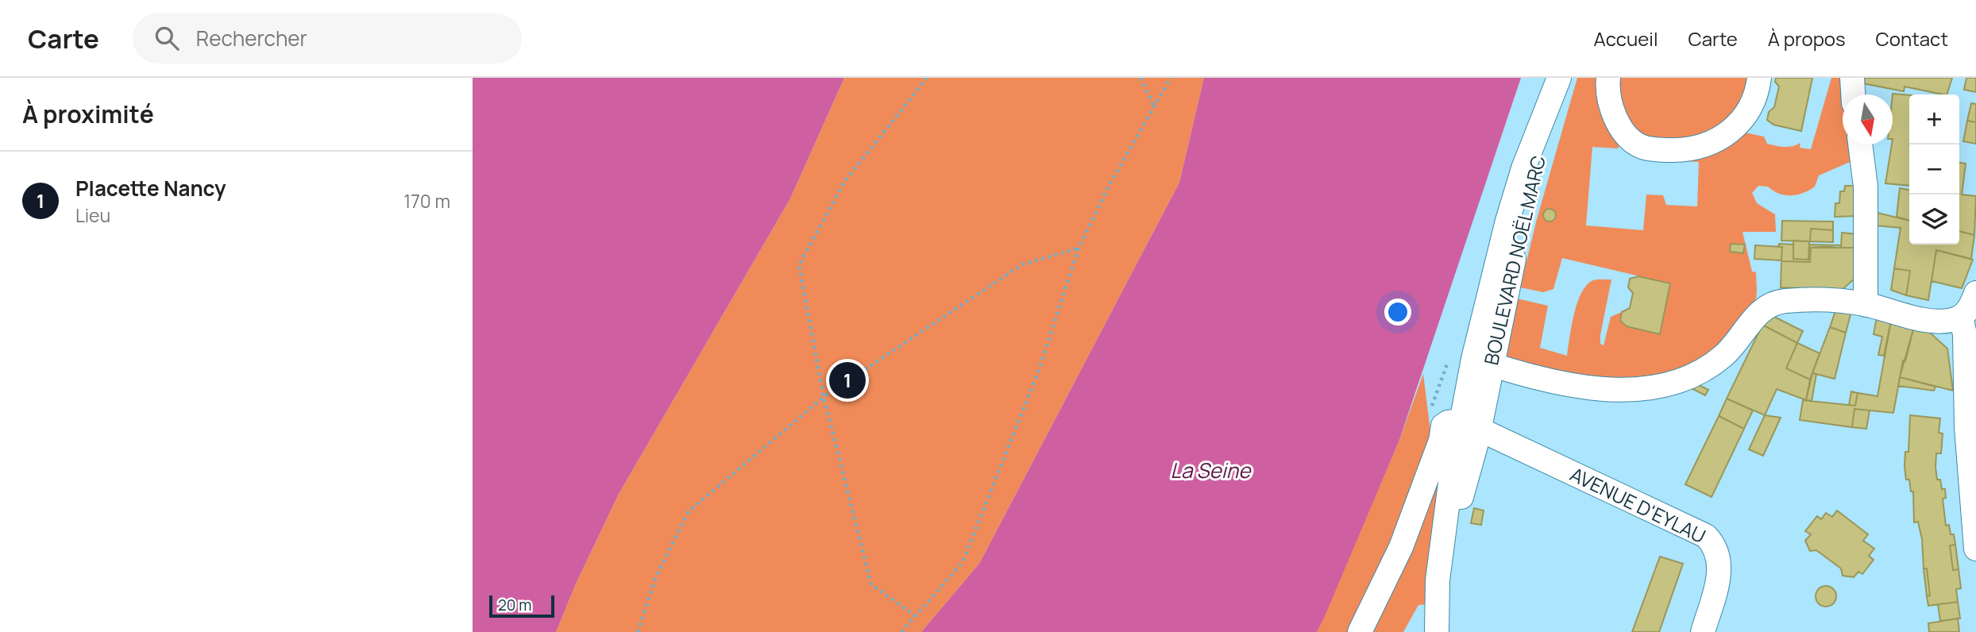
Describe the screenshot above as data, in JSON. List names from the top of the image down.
{
  "streets": {
    "street": ["BOULEVARD NOËL MARC", "AVENUE D'EYLAU"]
  },
  "crossings": [
    ["BOULEVARD NOËL MARC", "AVENUE D'EYLAU"]
  ],
  "water": ["La Seine"],
  "scale_bar": "20 m",
  "north": "bottom",
  "page": {
    "header": "Carte",
    "search": "Rechercher",
    "nav": [
      "Accueil",
      "Carte",
      "À propos",
      "Contact"
    ],
    "heading": "À proximité",
    "map_buttons": ["+", "−"],
    "list": [
      {
        "mark": "1",
        "name": "Placette Nancy",
        "note": "Lieu",
        "value": "170 m"
      }
    ],
    "pins": "1",
    "scale": "20 m"
  }
}
